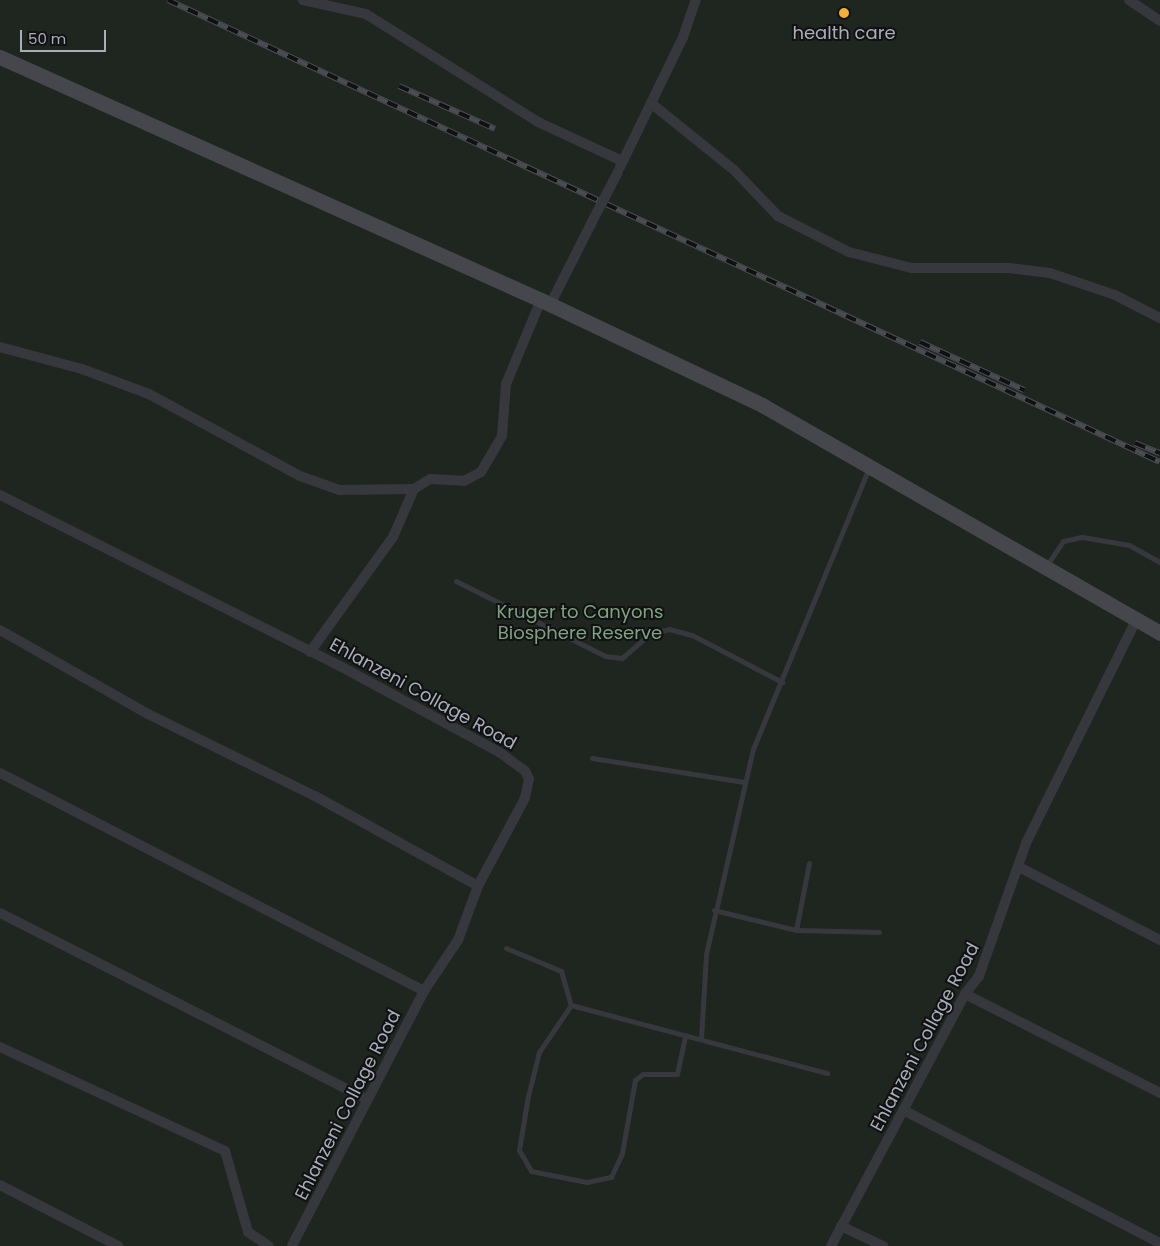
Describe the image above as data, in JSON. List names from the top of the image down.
{
  "streets": {
    "street": ["Ehlanzeni Collage Road"]
  },
  "parks": ["Kruger to Canyons Biosphere Reserve"],
  "places": ["health care"],
  "scale_bar": "50 m"
}
